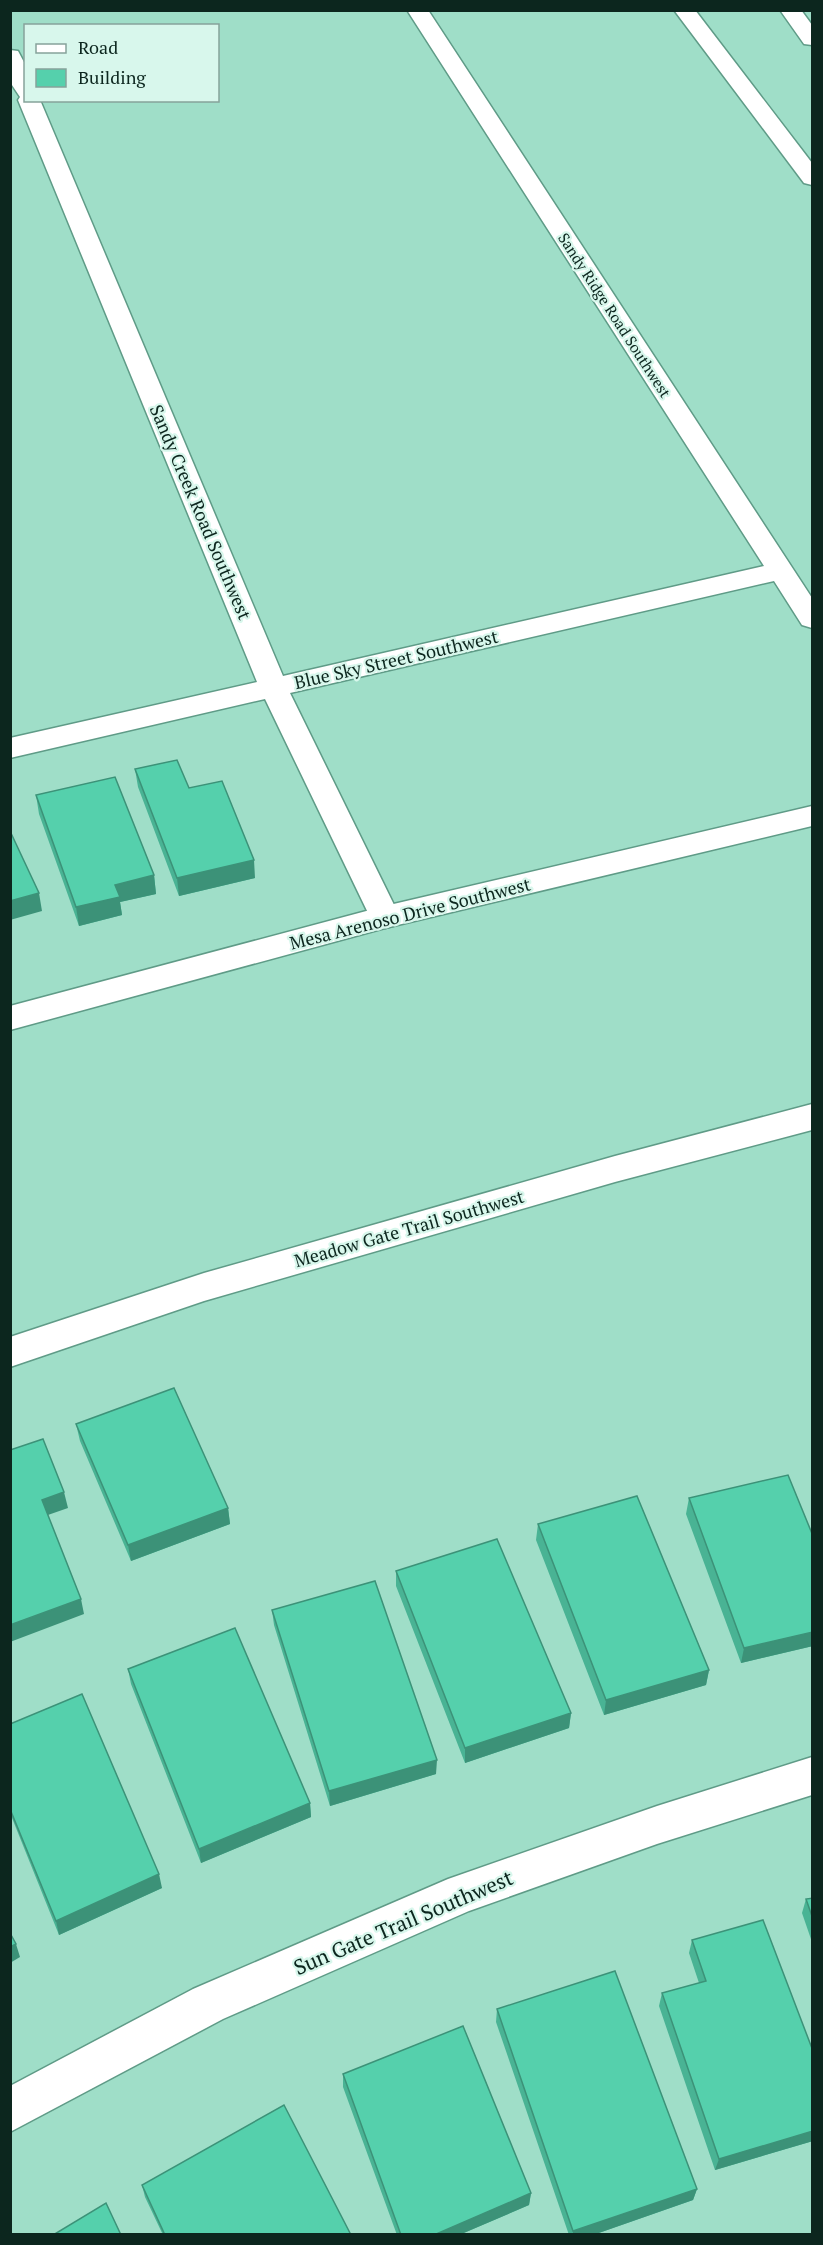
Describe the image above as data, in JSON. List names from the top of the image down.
{
  "streets": {
    "street": [
      "Sandy Ridge Road Southwest",
      "Sandy Creek Road Southwest",
      "Blue Sky Street Southwest",
      "Mesa Arenoso Drive Southwest",
      "Meadow Gate Trail Southwest",
      "Sun Gate Trail Southwest"
    ]
  },
  "crossings": [
    ["Sandy Ridge Road Southwest", "Blue Sky Street Southwest"],
    ["Sandy Creek Road Southwest", "Blue Sky Street Southwest"],
    ["Sandy Creek Road Southwest", "Mesa Arenoso Drive Southwest"]
  ],
  "legend": ["Road", "Building"]
}
